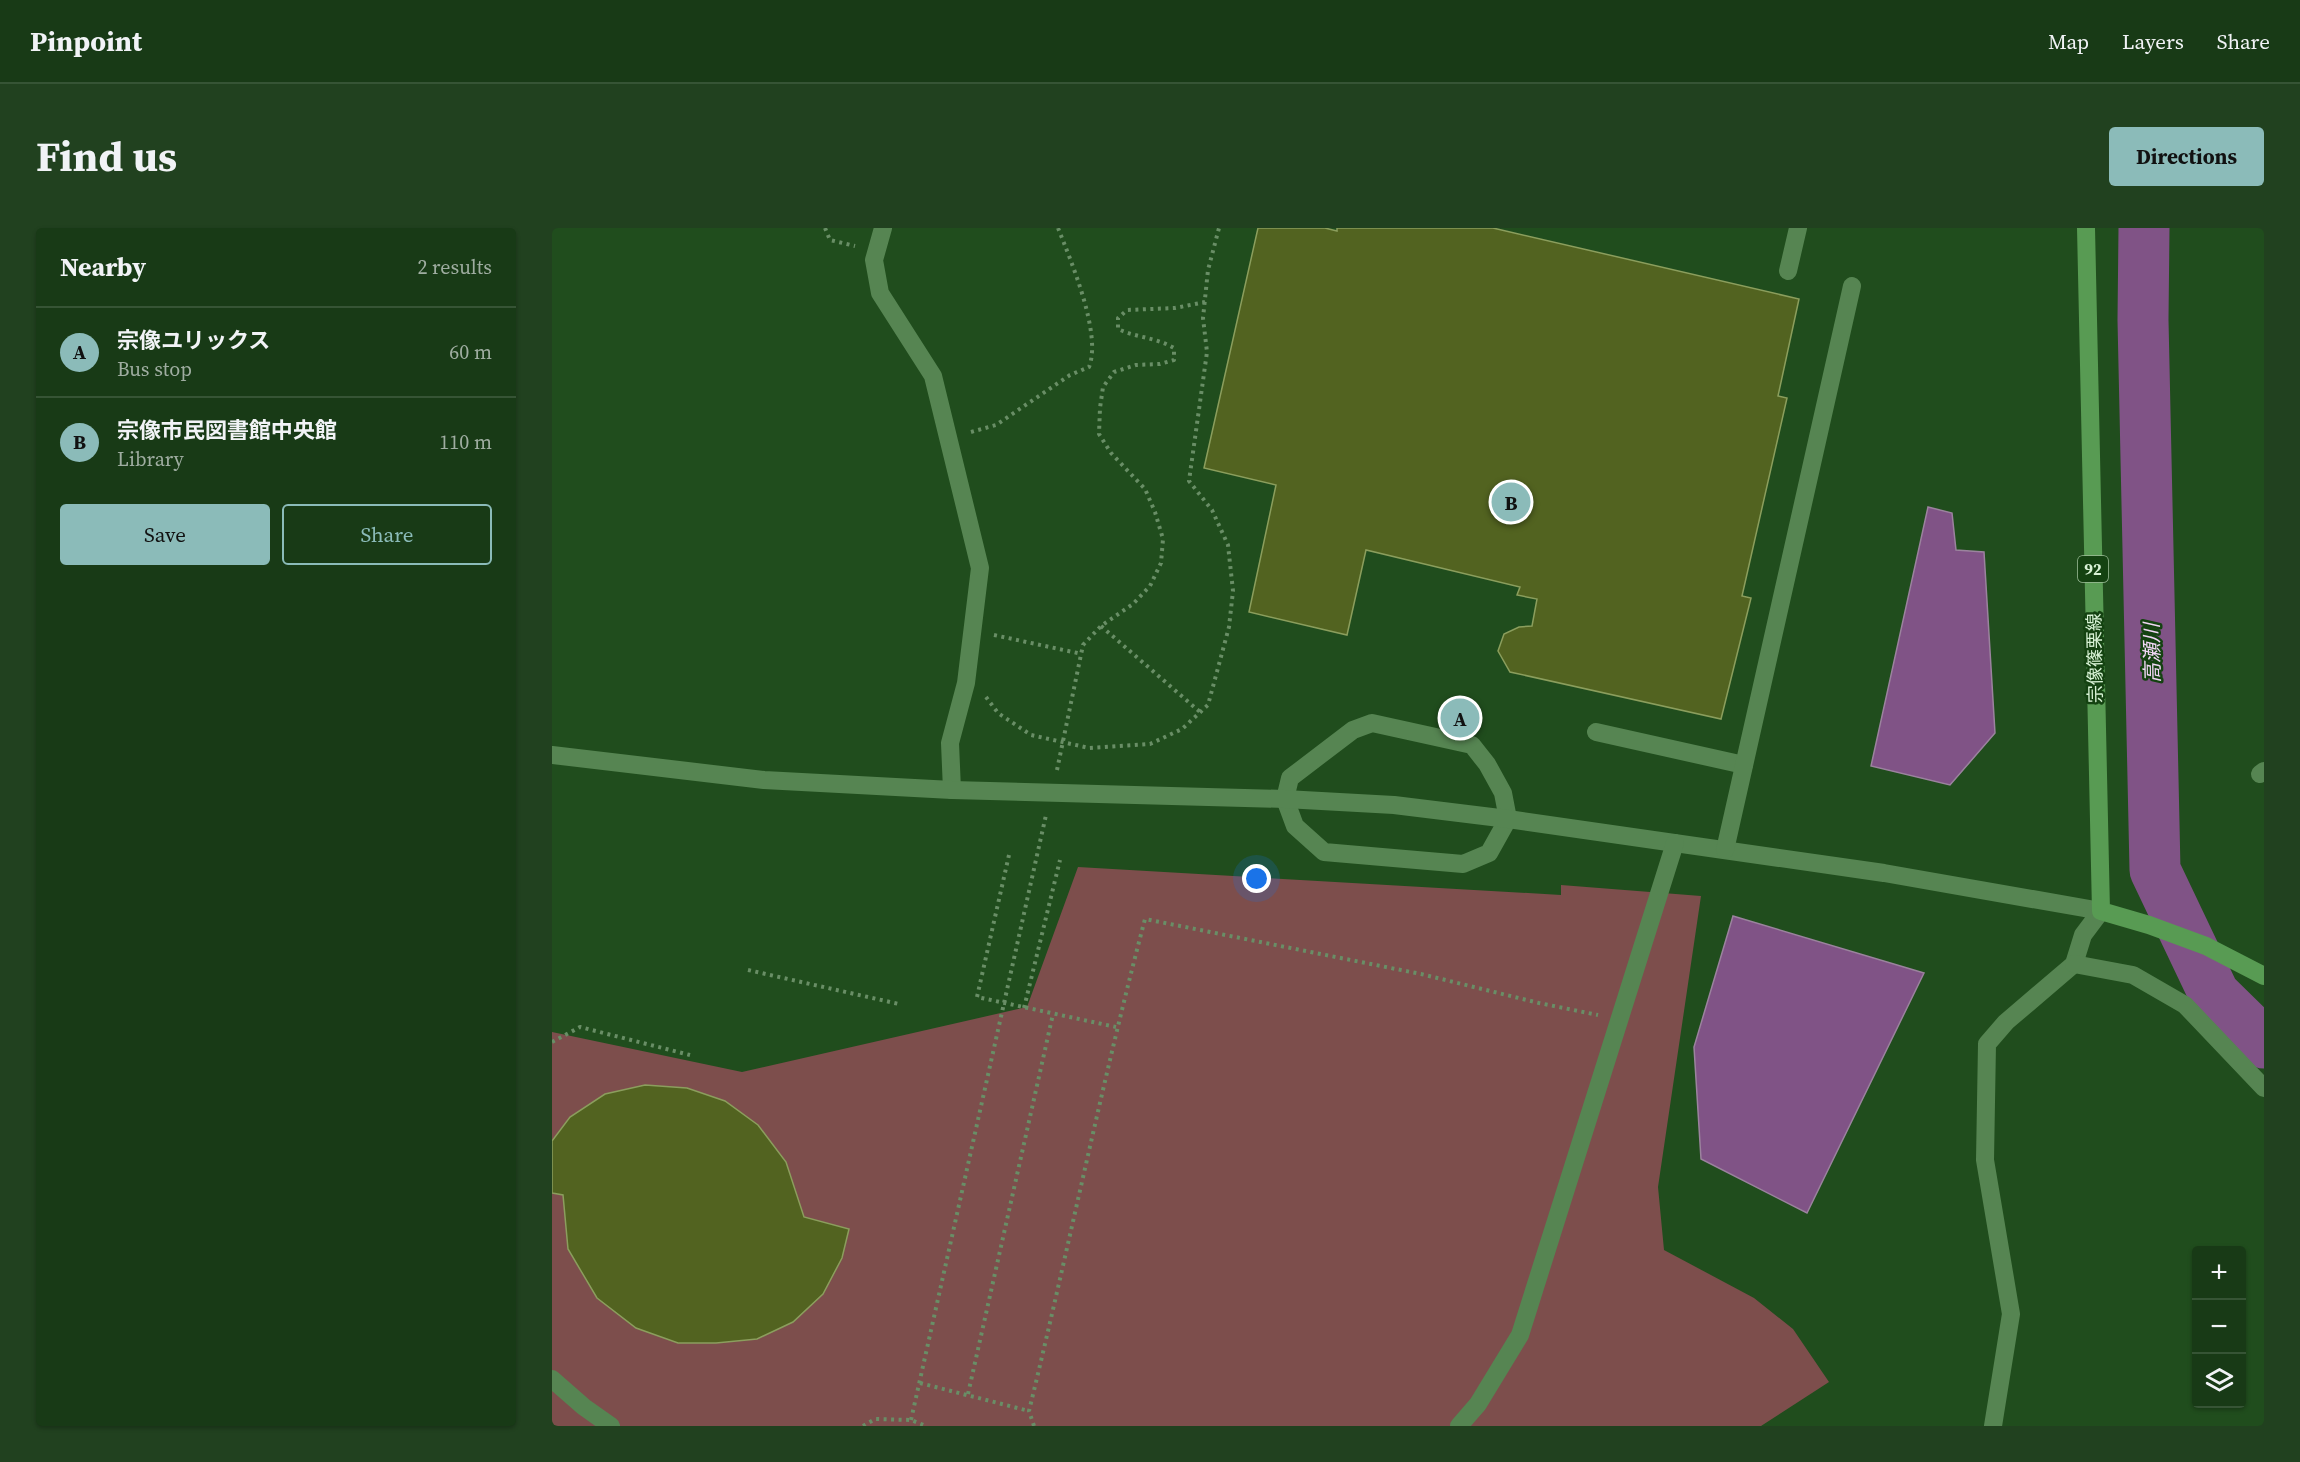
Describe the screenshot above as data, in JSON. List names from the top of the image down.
{
  "streets": {
    "main road": ["92", "宗像篠栗線"]
  },
  "water": ["高瀬川"],
  "page": {
    "header": "Pinpoint",
    "nav": ["Map", "Layers", "Share"],
    "title": "Find us",
    "buttons": [
      "Directions",
      ["Save", "Share"]
    ],
    "heading": ["Nearby", "2 results"],
    "list": [
      {
        "mark": "A",
        "name": "宗像ユリックス",
        "note": "Bus stop",
        "value": "60 m"
      },
      {
        "mark": "B",
        "name": "宗像市民図書館中央館",
        "note": "Library",
        "value": "110 m"
      }
    ],
    "pins": ["B", "A"],
    "map_buttons": ["+", "−"]
  }
}
